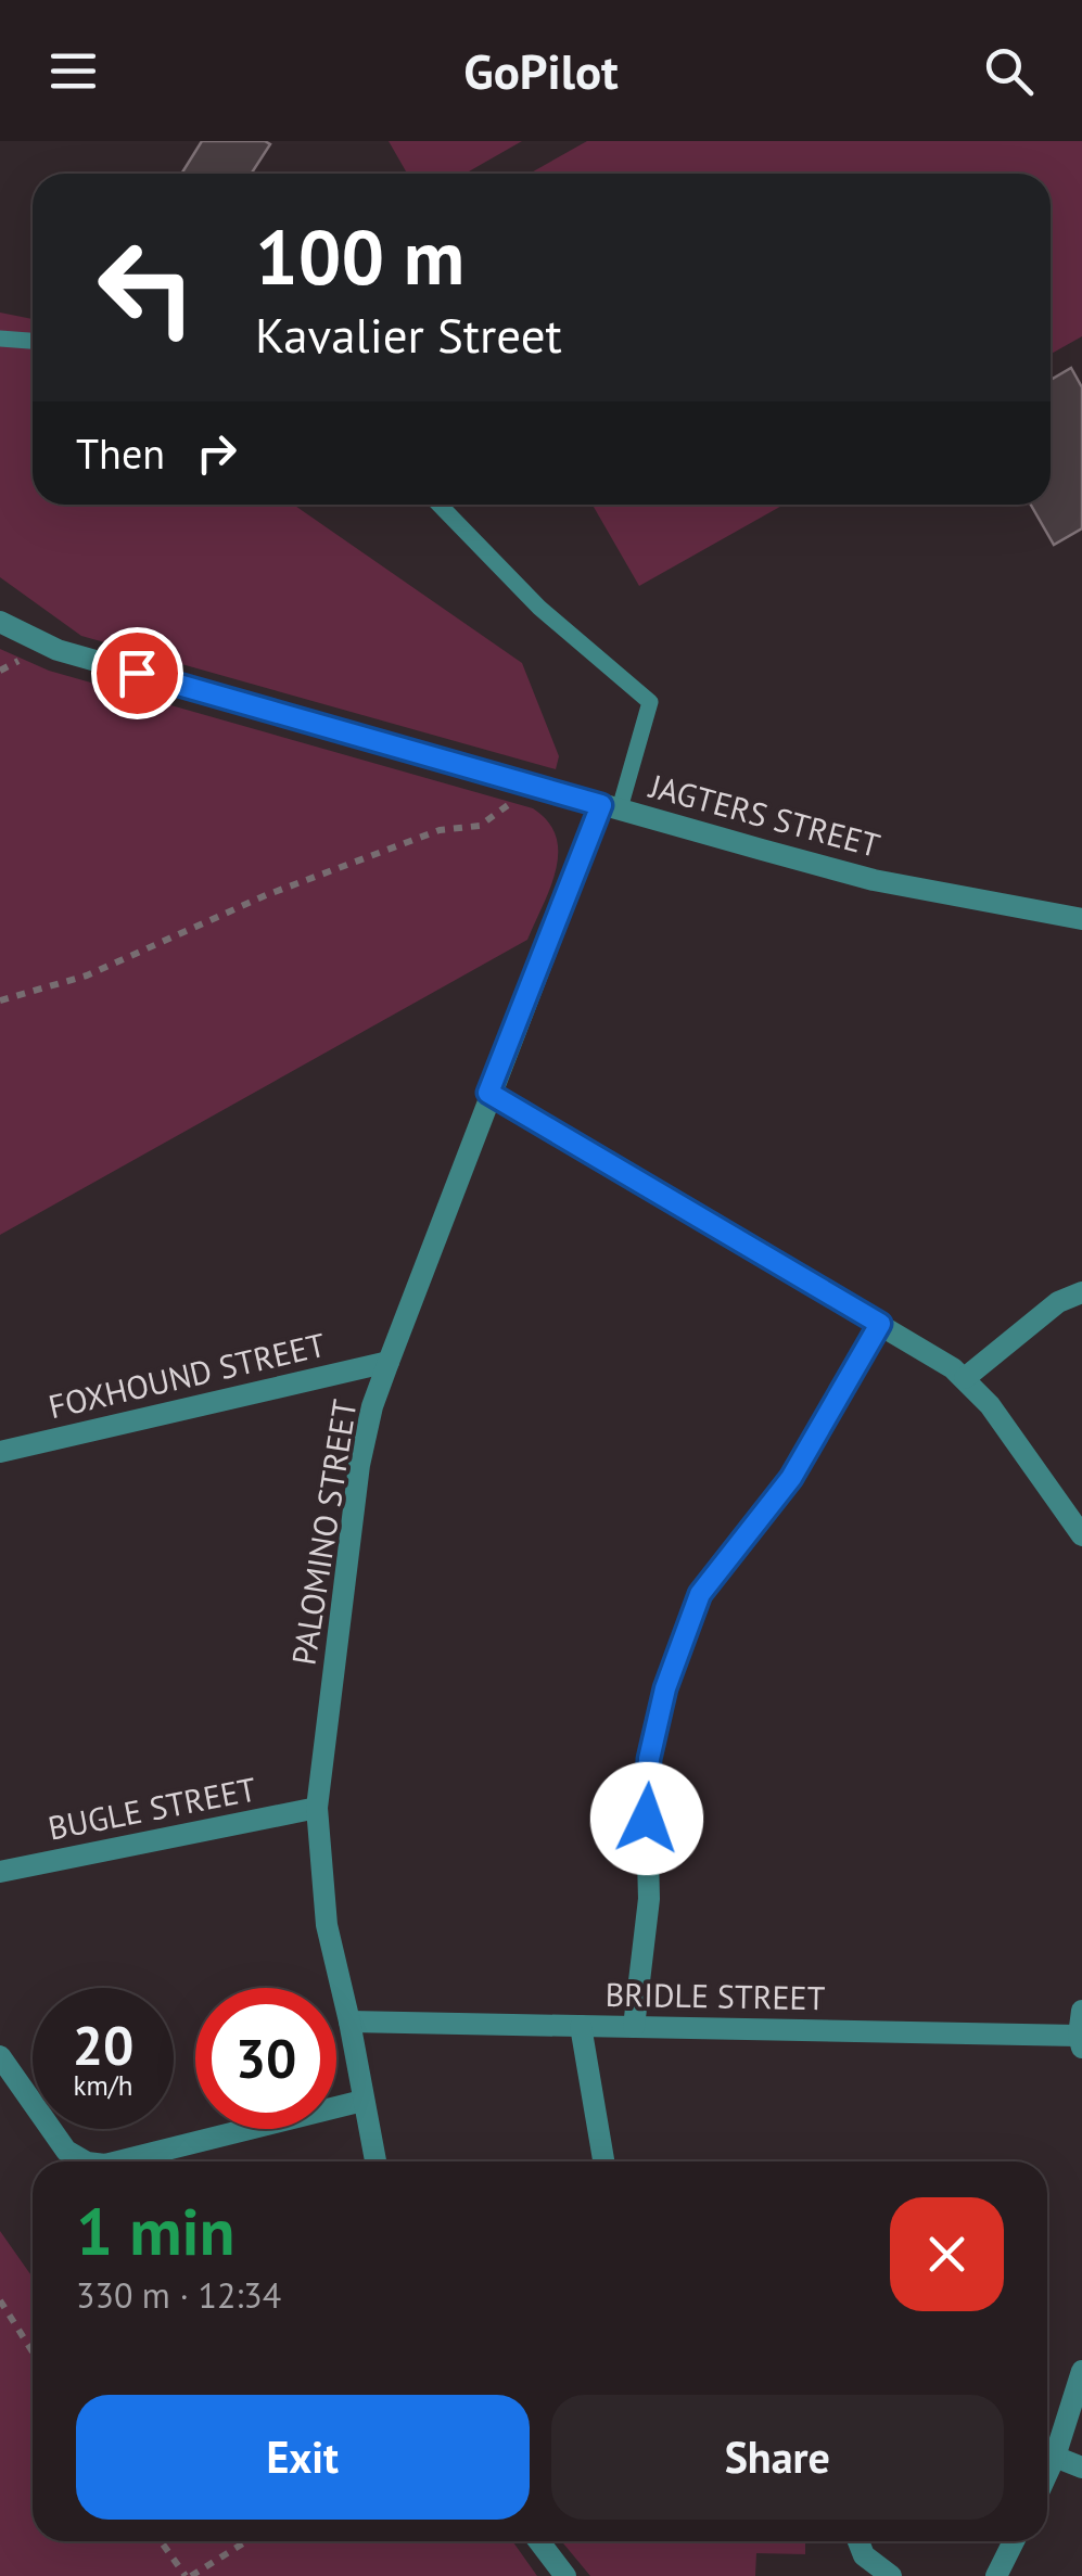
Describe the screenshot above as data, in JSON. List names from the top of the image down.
{
  "streets": {
    "street": [
      "JAGTERS STREET",
      "FOXHOUND STREET",
      "PALOMINO STREET",
      "BUGLE STREET",
      "BRIDLE STREET"
    ]
  },
  "crossings": [
    ["JAGTERS STREET", "PALOMINO STREET"],
    ["FOXHOUND STREET", "PALOMINO STREET"],
    ["PALOMINO STREET", "BUGLE STREET"],
    ["PALOMINO STREET", "BRIDLE STREET"]
  ],
  "page": {
    "header": "GoPilot",
    "turn": ["100 m", "Kavalier Street"],
    "then": "Then",
    "speed": "20 km/h",
    "limit": "30",
    "heading": ["1 min", "330 m · 12:34"],
    "buttons": ["Exit", "Share"]
  }
}
